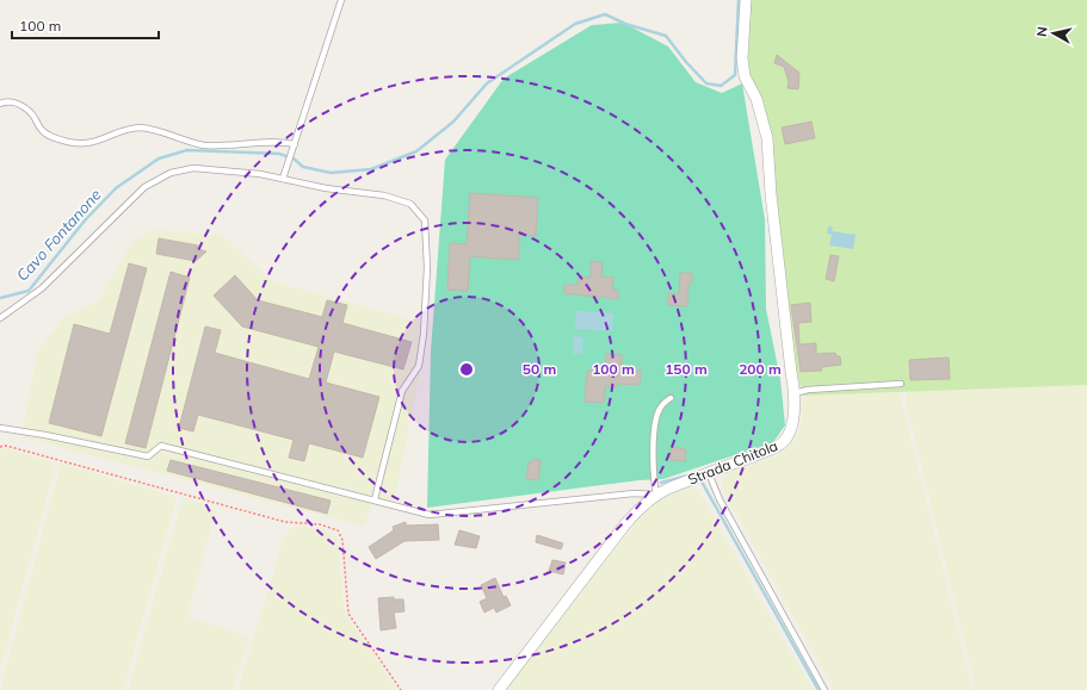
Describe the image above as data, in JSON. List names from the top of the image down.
{
  "streets": {
    "street": ["Strada Chitola"]
  },
  "water": ["Cavo Fontanone"],
  "scale_bar": "100 m",
  "north": "left",
  "rings": [
    "50 m",
    "100 m",
    "150 m",
    "200 m"
  ]
}
